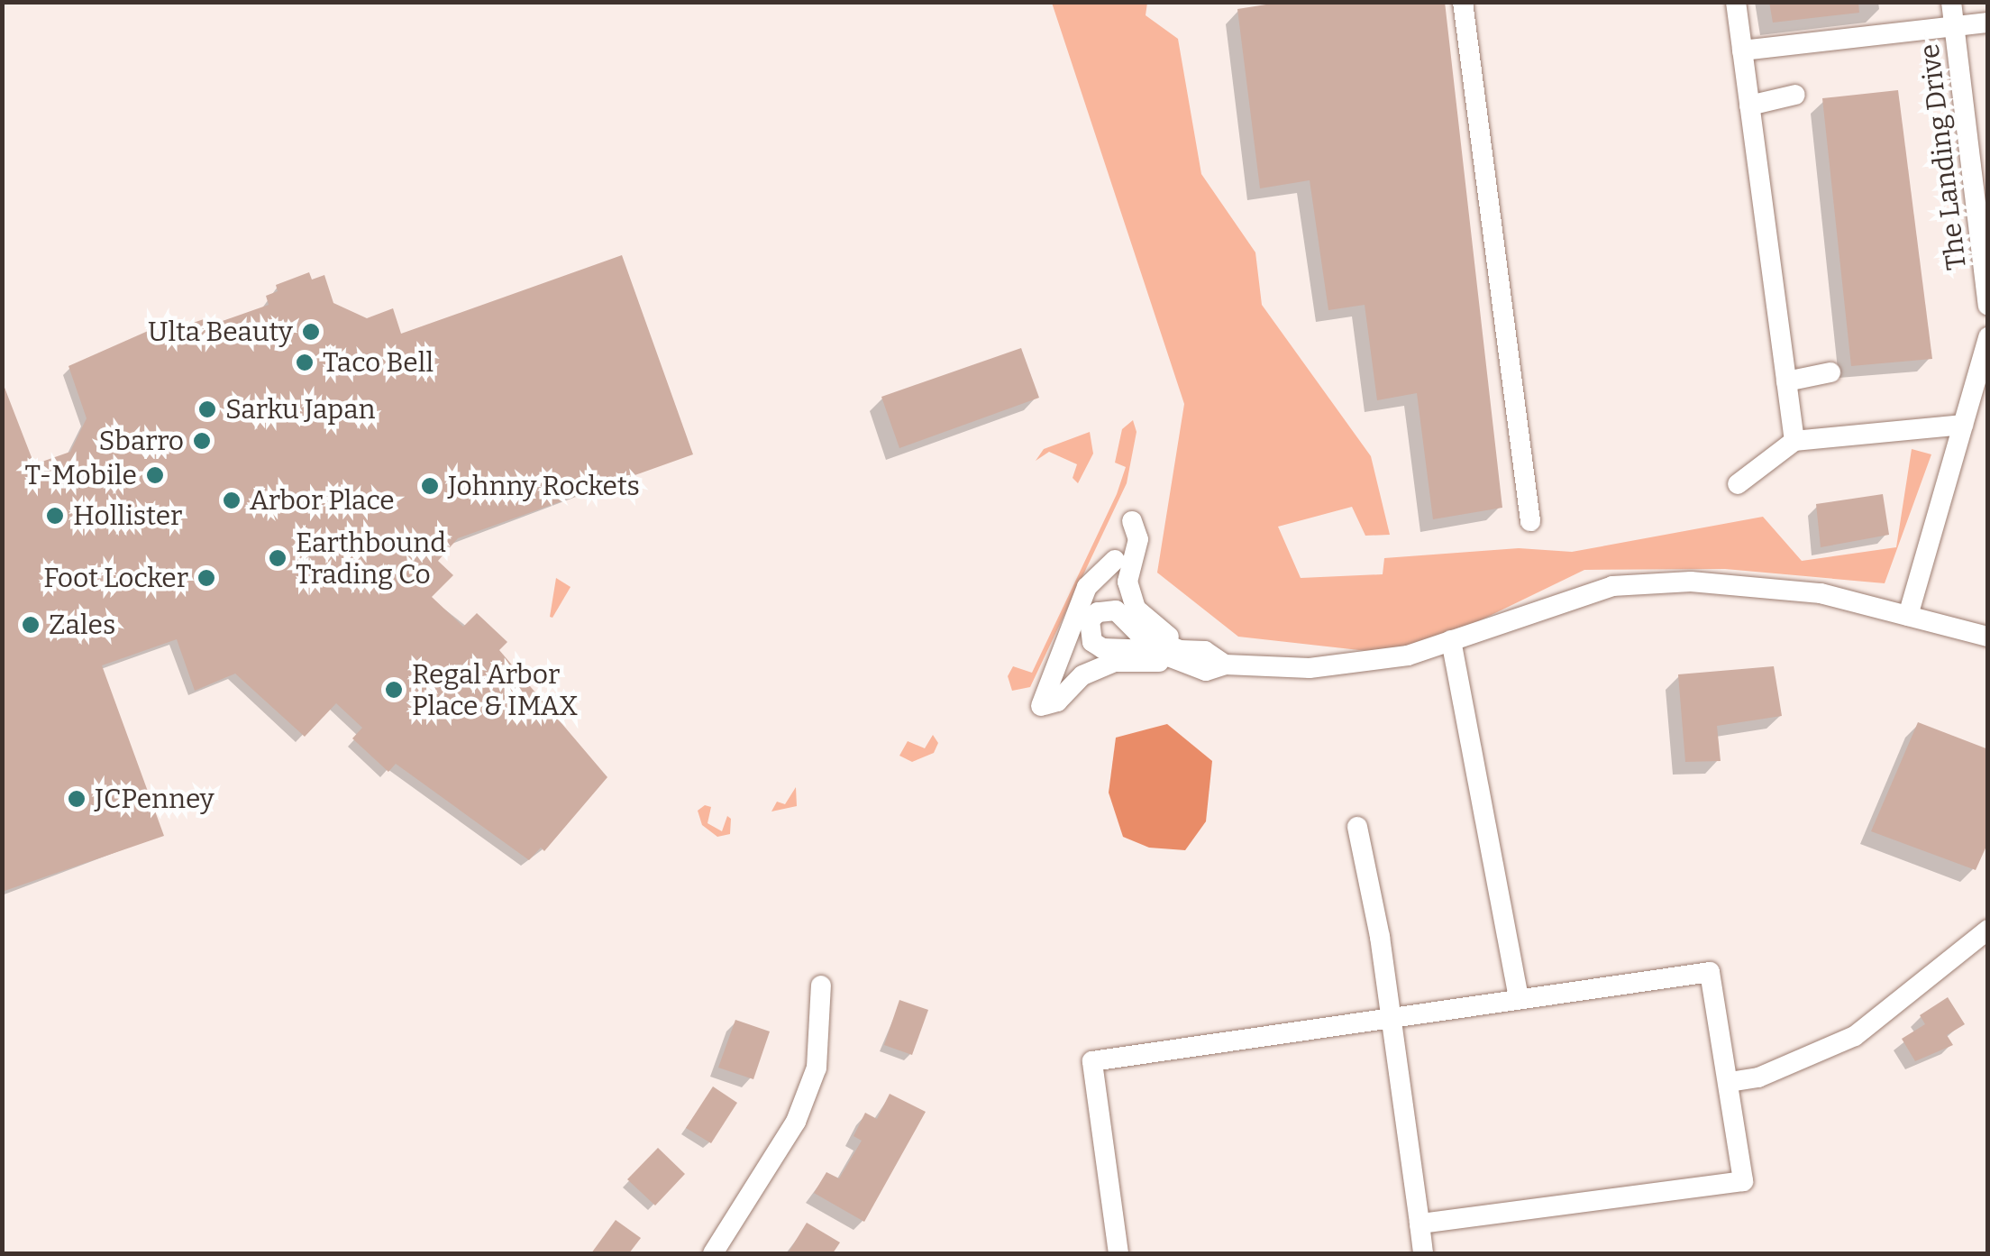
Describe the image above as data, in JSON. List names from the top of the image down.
{
  "streets": {
    "street": ["The Landing Drive"]
  },
  "places": [
    "Ulta Beauty",
    "Taco Bell",
    "Sarku Japan",
    "Sbarro",
    "T-Mobile",
    "Johnny Rockets",
    "Arbor Place",
    "Hollister",
    "Earthbound Trading Co",
    "Foot Locker",
    "Zales",
    "Regal Arbor Place & IMAX",
    "JCPenney"
  ]
}
